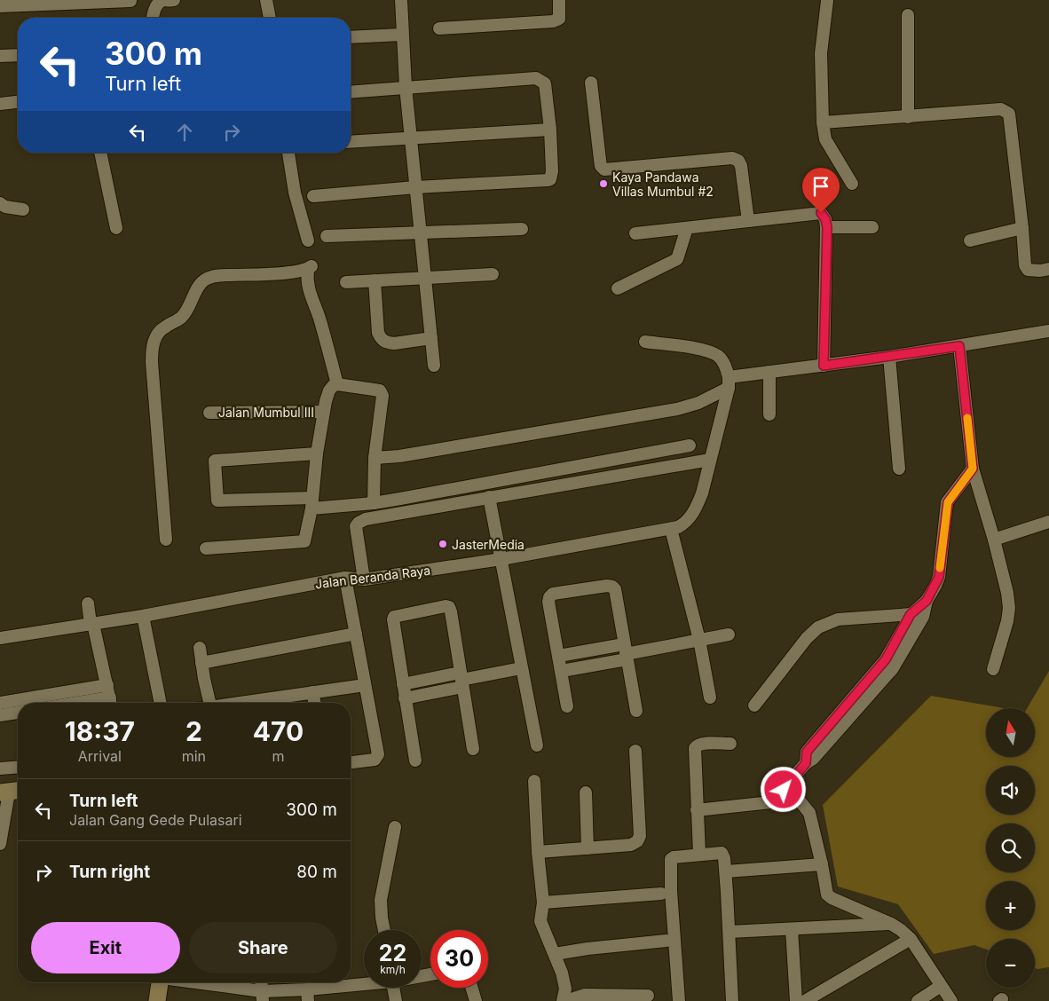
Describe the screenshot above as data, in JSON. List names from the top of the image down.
{
  "streets": {
    "street": ["Jalan Mumbul III", "Jalan Beranda Raya"]
  },
  "places": ["Kaya Pandawa Villas Mumbul #2", "JasterMedia"],
  "north": "top",
  "page": {
    "turn": ["300 m", "Turn left"],
    "eta": [
      "18:37",
      "Arrival",
      "2",
      "min",
      "470",
      "m"
    ],
    "map_buttons": ["+", "−"],
    "list": [
      {
        "name": "Turn left",
        "note": "Jalan Gang Gede Pulasari",
        "value": "300 m"
      },
      {
        "name": "Turn right",
        "value": "80 m"
      }
    ],
    "buttons": ["Exit", "Share"],
    "speed": "22 km/h",
    "limit": "30"
  }
}
